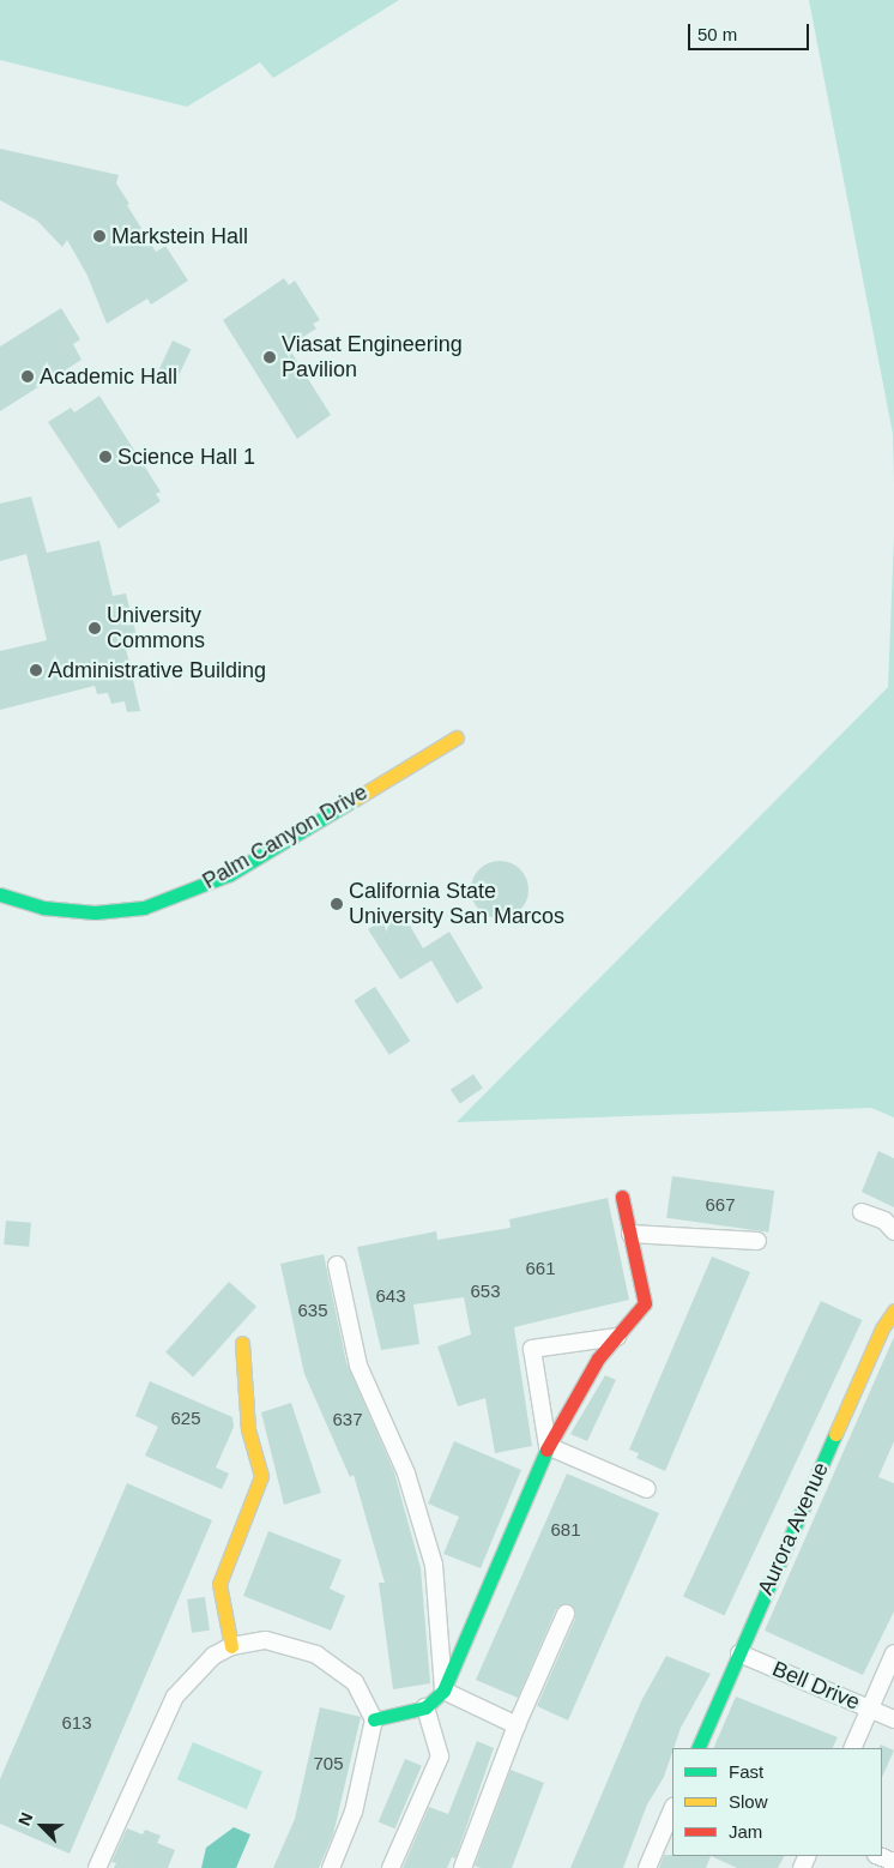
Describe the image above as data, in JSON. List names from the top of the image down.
{
  "streets": {
    "street": ["Palm Canyon Drive", "Aurora Avenue", "Bell Drive"]
  },
  "crossings": [
    ["Aurora Avenue", "Bell Drive"]
  ],
  "places": [
    "Markstein Hall",
    "Viasat Engineering Pavilion",
    "Academic Hall",
    "Science Hall 1",
    "University Commons",
    "Administrative Building",
    "California State University San Marcos"
  ],
  "house_numbers": [
    "667",
    "661",
    "653",
    "643",
    "635",
    "625",
    "637",
    "681",
    "613",
    "705"
  ],
  "legend": ["Fast", "Slow", "Jam"],
  "scale_bar": "50 m",
  "north": "top left"
}
